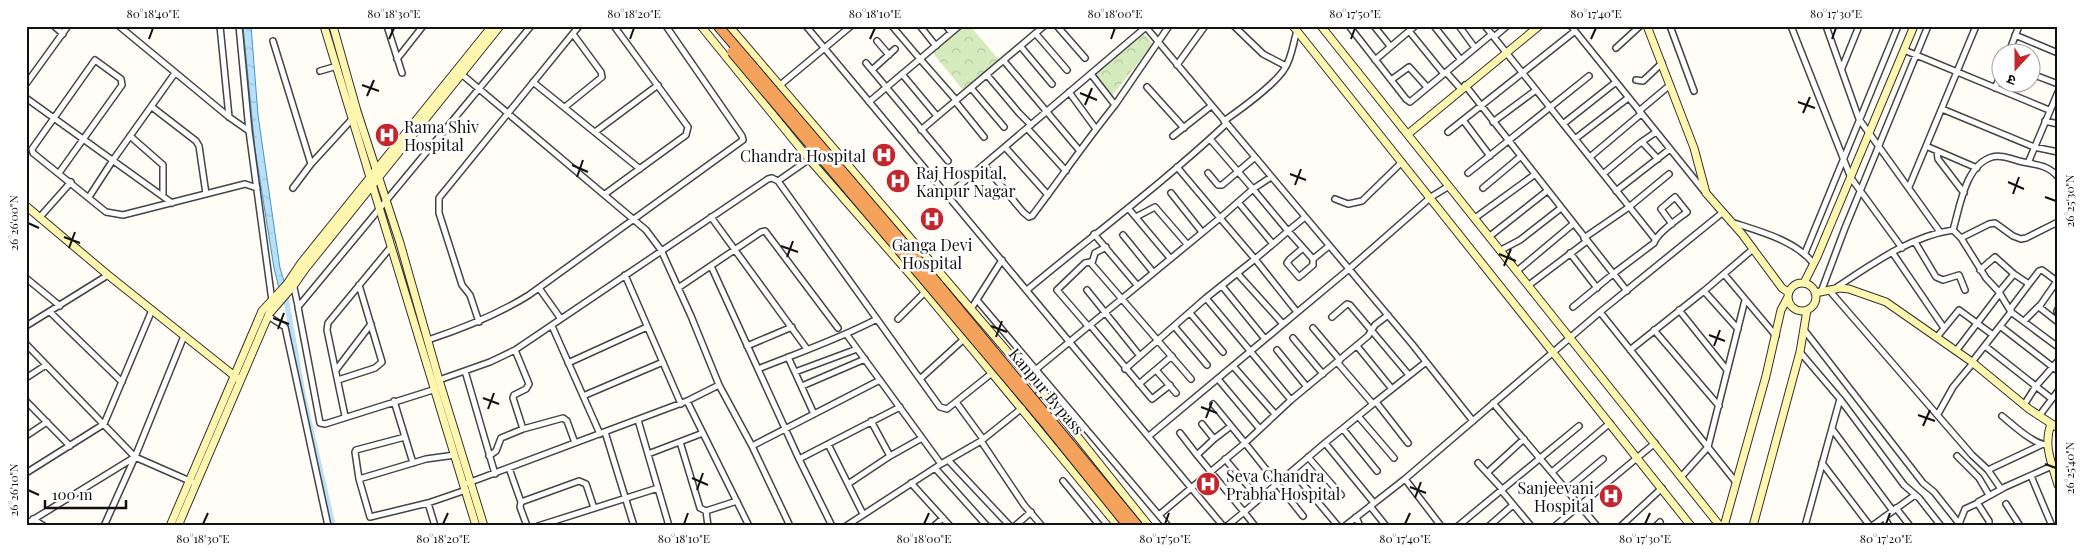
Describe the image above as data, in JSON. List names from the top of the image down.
{
  "streets": {
    "highway": ["Kanpur Bypass"]
  },
  "places": {
    "hospital": [
      "Rama Shiv Hospital",
      "Chandra Hospital",
      "Raj Hospital, Kanpur Nagar",
      "Ganga Devi Hospital",
      "Seva Chandra Prabha Hospital",
      "Sanjeevani Hospital"
    ]
  },
  "scale_bar": "100 m",
  "north": "bottom",
  "coordinates": [
    "80°18'40\"E",
    "80°18'30\"E",
    "80°18'20\"E",
    "80°18'10\"E",
    "80°18'00\"E",
    "80°17'50\"E",
    "80°17'40\"E",
    "80°17'30\"E",
    "26°25'30\"N",
    "26°26'00\"N",
    "26°25'40\"N",
    "26°26'10\"N",
    "80°17'20\"E"
  ]
}
